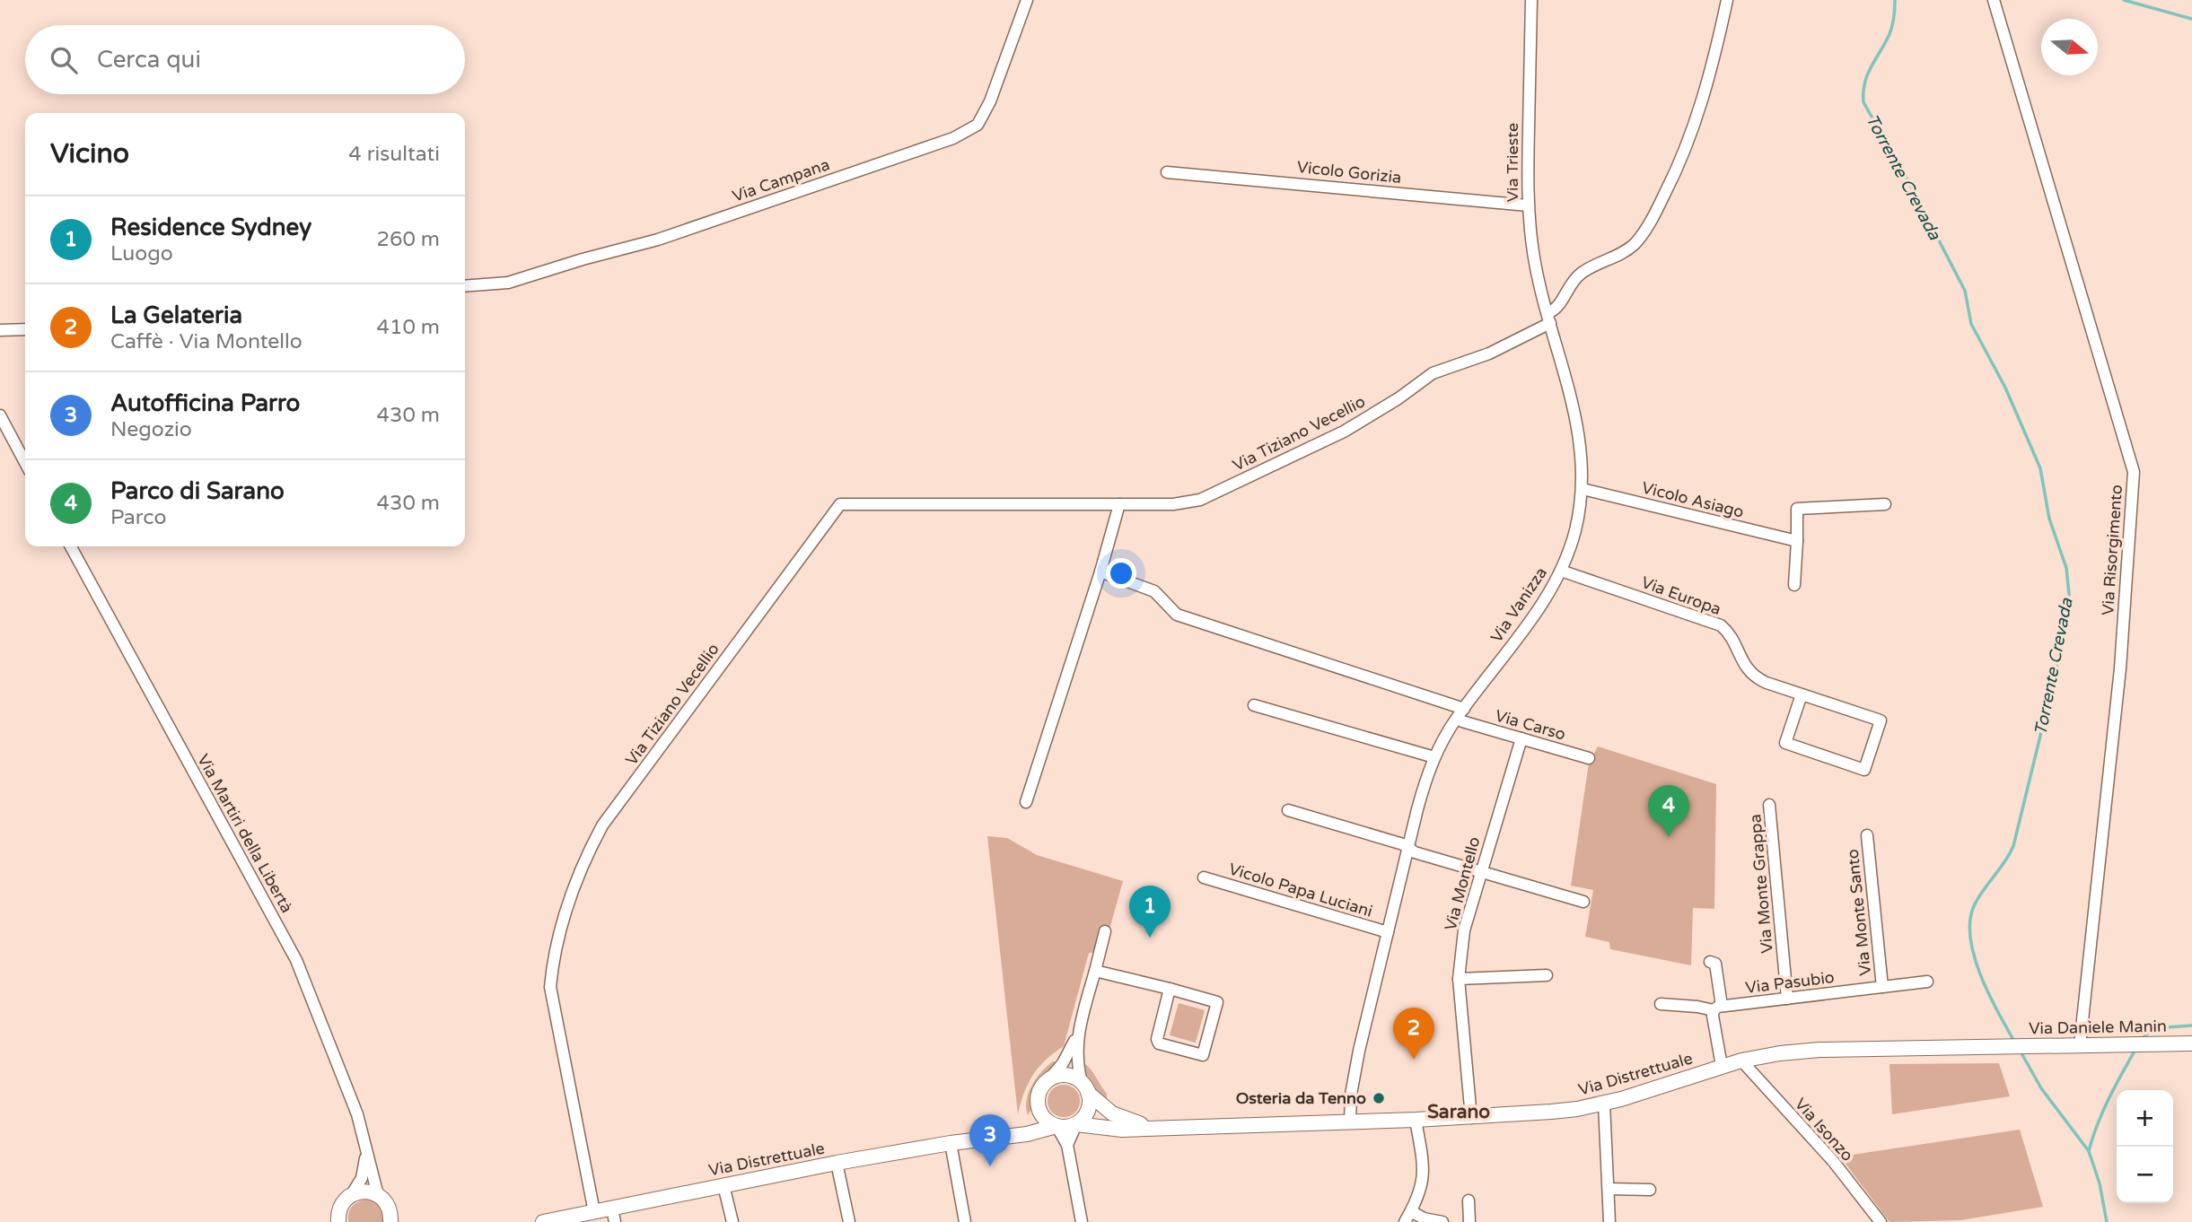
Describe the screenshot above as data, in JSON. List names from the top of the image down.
{
  "streets": {
    "main road": ["Via Daniele Manin", "Via Distrettuale"],
    "street": [
      "Via Trieste",
      "Vicolo Gorizia",
      "Via Campana",
      "Via Tiziano Vecellio",
      "Vicolo Asiago",
      "Via Risorgimento",
      "Via Europa",
      "Via Vanizza",
      "Via Carso",
      "Via Martiri della Libertà",
      "Via Montello",
      "Via Monte Grappa",
      "Vicolo Papa Luciani",
      "Via Monte Santo",
      "Via Pasubio",
      "Via Isonzo"
    ]
  },
  "crossings": [
    ["Via Trieste", "Vicolo Gorizia"],
    ["Via Trieste", "Via Tiziano Vecellio"],
    ["Via Trieste", "Via Vanizza"],
    ["Via Tiziano Vecellio", "Via Vanizza"],
    ["Via Tiziano Vecellio", "Via Distrettuale"],
    ["Vicolo Asiago", "Via Vanizza"],
    ["Via Risorgimento", "Via Daniele Manin"],
    ["Via Europa", "Via Vanizza"],
    ["Via Vanizza", "Vicolo Papa Luciani"],
    ["Via Vanizza", "Via Distrettuale"],
    ["Via Carso", "Via Montello"],
    ["Via Montello", "Via Distrettuale"],
    ["Via Monte Grappa", "Via Pasubio"],
    ["Via Monte Santo", "Via Pasubio"],
    ["Via Daniele Manin", "Via Distrettuale"],
    ["Via Distrettuale", "Via Isonzo"]
  ],
  "districts": ["Sarano"],
  "water": ["Torrente Crevada"],
  "places": ["Osteria da Tenno"],
  "north": "right",
  "page": {
    "search": "Cerca qui",
    "heading": ["Vicino", "4 risultati"],
    "list": [
      {
        "mark": "1",
        "name": "Residence Sydney",
        "note": "Luogo",
        "value": "260 m"
      },
      {
        "mark": "2",
        "name": "La Gelateria",
        "note": "Caffè · Via Montello",
        "value": "410 m"
      },
      {
        "mark": "3",
        "name": "Autofficina Parro",
        "note": "Negozio",
        "value": "430 m"
      },
      {
        "mark": "4",
        "name": "Parco di Sarano",
        "note": "Parco",
        "value": "430 m"
      }
    ],
    "pins": [
      "4",
      "1",
      "2",
      "3"
    ],
    "map_buttons": ["+", "−"]
  }
}
